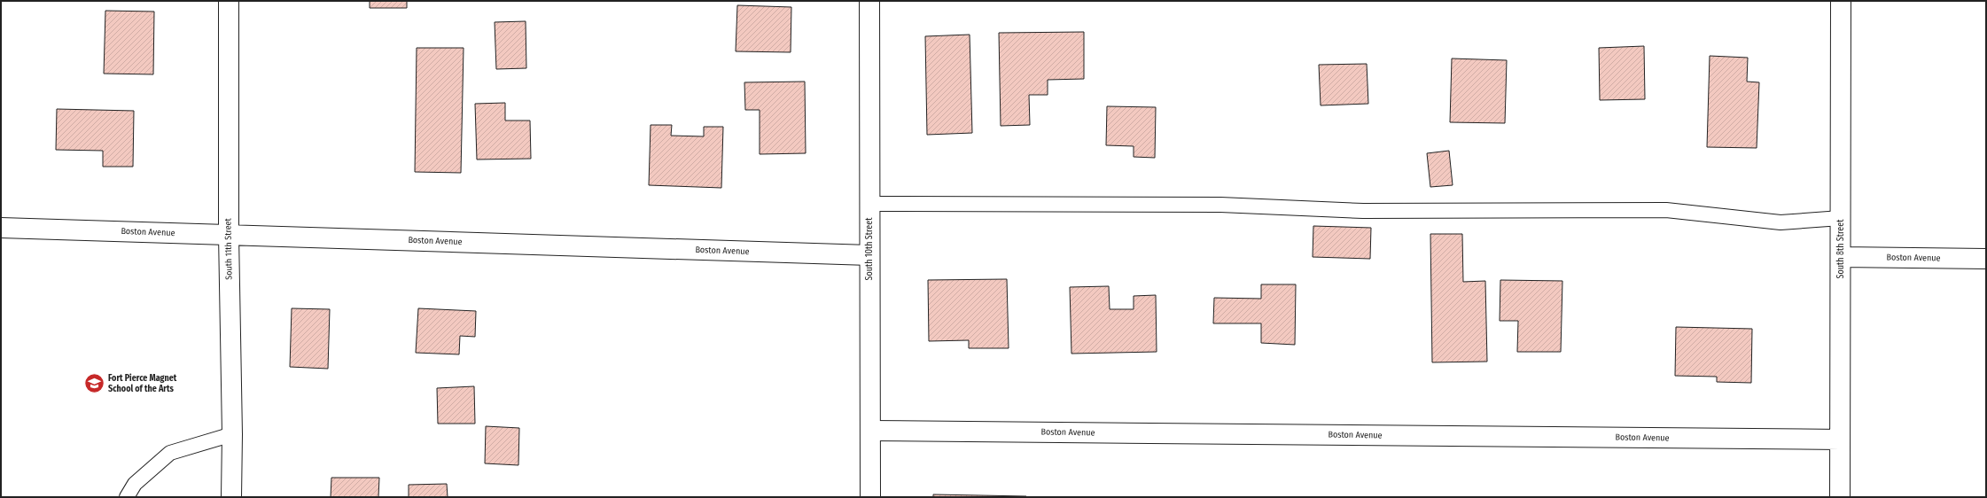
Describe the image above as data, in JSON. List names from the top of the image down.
{
  "streets": {
    "street": [
      "Boston Avenue",
      "South 11th Street",
      "South 10th Street",
      "South 8th Street"
    ]
  },
  "crossings": [
    ["Boston Avenue", "South 11th Street"],
    ["Boston Avenue", "South 10th Street"],
    ["Boston Avenue", "South 8th Street"]
  ],
  "places": {
    "school or university": ["Fort Pierce Magnet School of the Arts"]
  }
}
